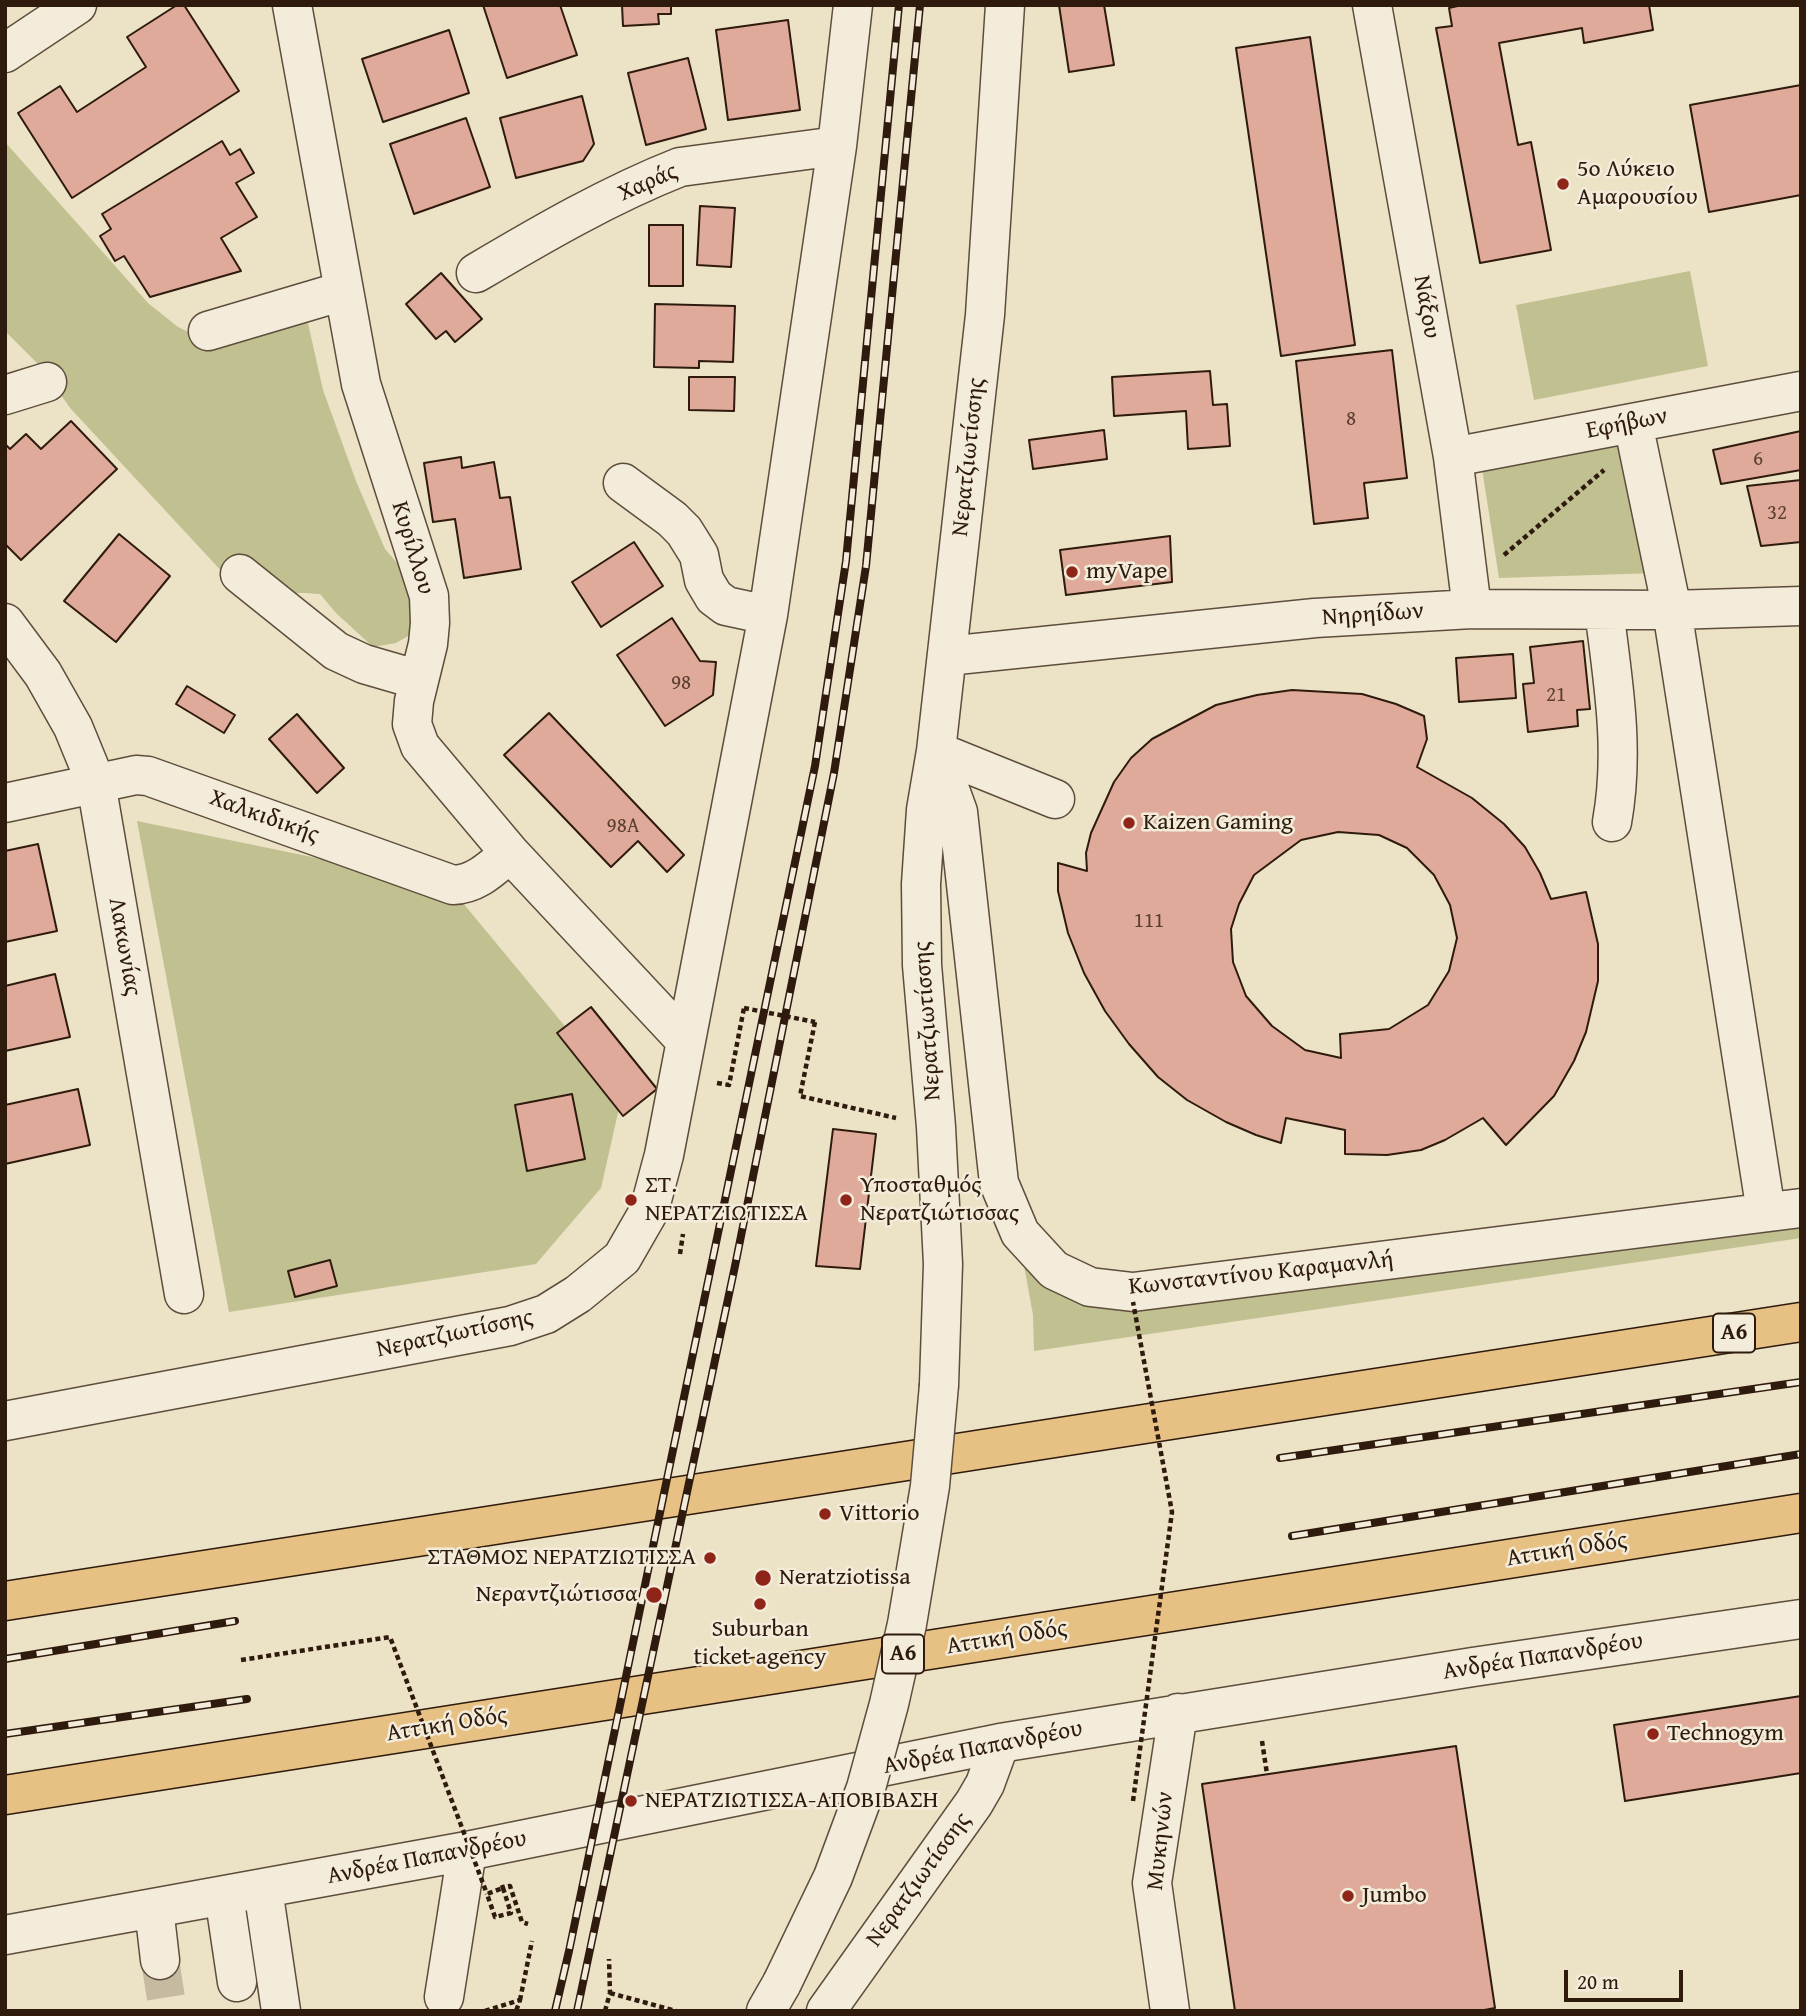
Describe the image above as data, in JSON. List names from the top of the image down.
{
  "streets": {
    "highway": ["Α6", "Αττική Οδός"],
    "street": [
      "Χαράς",
      "Νάξου",
      "Εφήβων",
      "Νερατζιωτίσσης",
      "Κυρίλλου",
      "Νηρηίδων",
      "Χαλκιδικής",
      "Λακωνίας",
      "Κωνσταντίνου Καραμανλή",
      "Ανδρέα Παπανδρέου",
      "Μυκηνών"
    ]
  },
  "crossings": [
    ["Χαράς", "Νερατζιωτίσσης"],
    ["Νάξου", "Εφήβων"],
    ["Νάξου", "Νηρηίδων"],
    ["Νερατζιωτίσσης", "Κυρίλλου"],
    ["Νερατζιωτίσσης", "Νηρηίδων"],
    ["Νερατζιωτίσσης", "Κωνσταντίνου Καραμανλή"],
    ["Νερατζιωτίσσης", "Ανδρέα Παπανδρέου"],
    ["Κυρίλλου", "Χαλκιδικής"],
    ["Χαλκιδικής", "Λακωνίας"],
    ["Ανδρέα Παπανδρέου", "Μυκηνών"]
  ],
  "places": [
    "5ο Λύκειο Αμαρουσίου",
    "myVape",
    "Kaizen Gaming",
    "ΣΤ. ΝΕΡΑΤΖΙΩΤΙΣΣΑ",
    "Υποσταθμός Νερατζιώτισσας",
    "Vittorio",
    "ΣΤΑΘΜΟΣ ΝΕΡΑΤΖΙΩΤΙΣΣΑ",
    "Neratziotissa",
    "Νεραντζιώτισσα",
    "Suburban ticket agency",
    "Technogym",
    "ΝΕΡΑΤΖΙΩΤΙΣΣΑ-ΑΠΟΒΙΒΑΣΗ",
    "Jumbo"
  ],
  "house_numbers": [
    "8",
    "6",
    "32",
    "98",
    "21",
    "98Α",
    "111"
  ],
  "scale_bar": "20 m"
}
